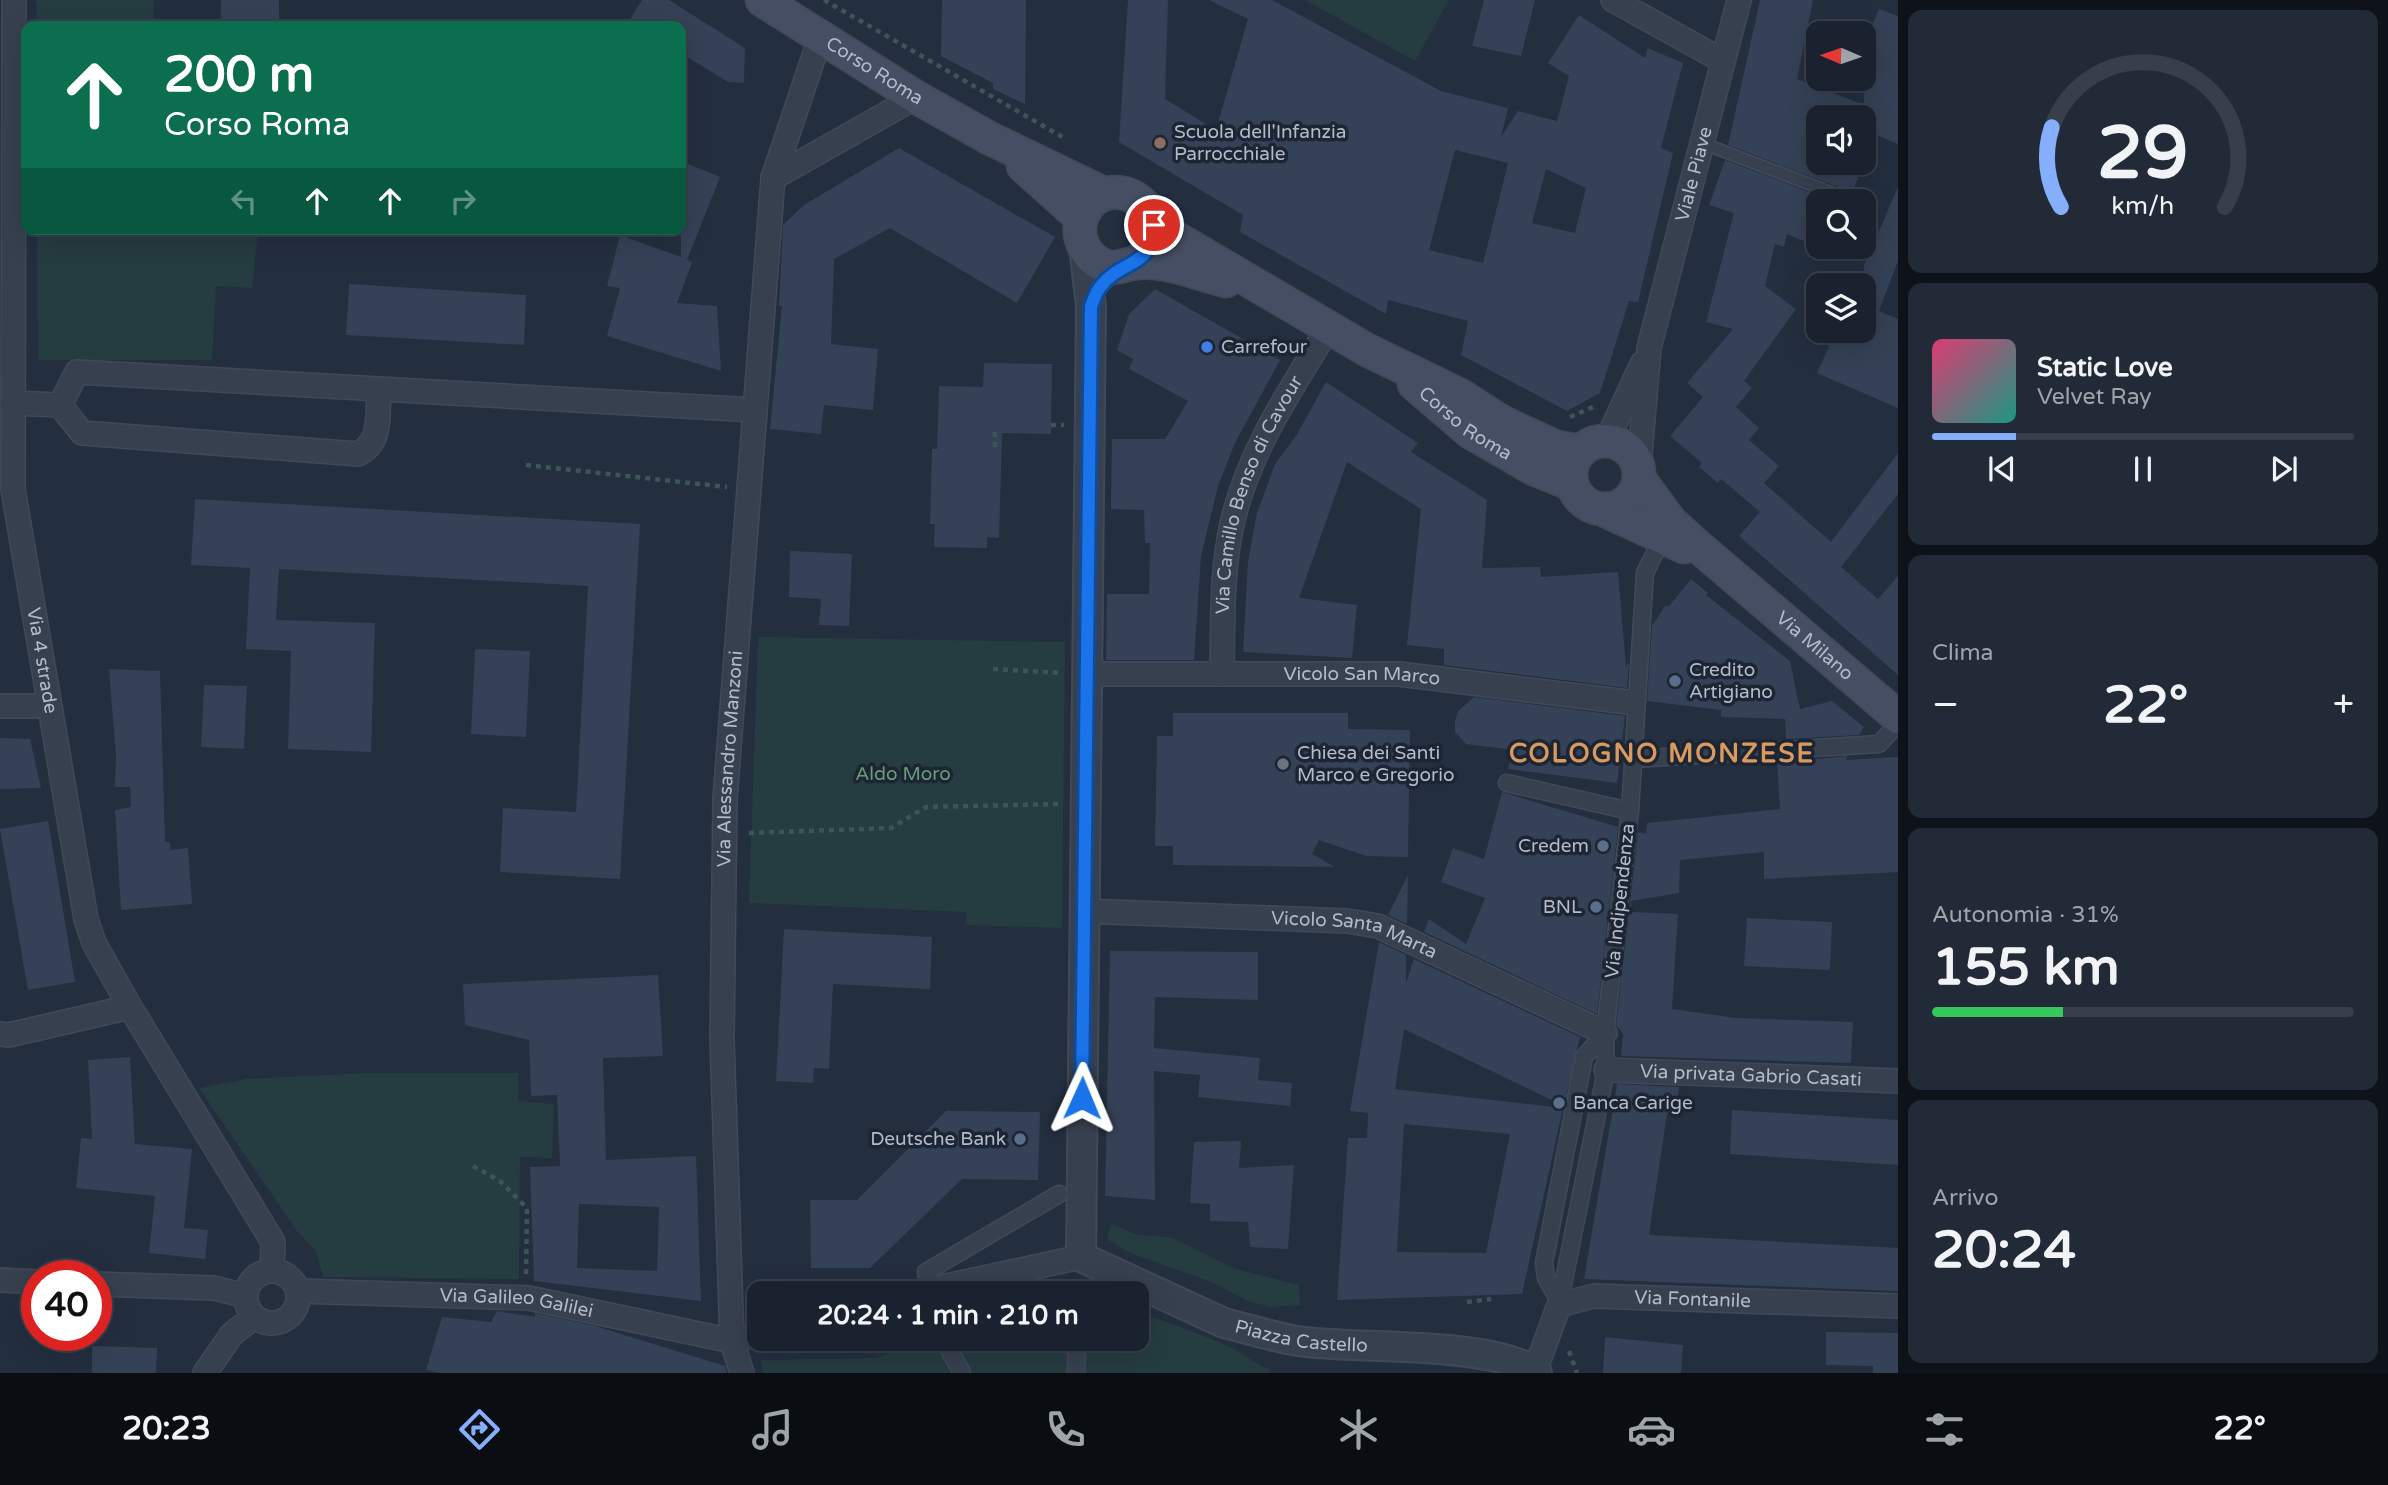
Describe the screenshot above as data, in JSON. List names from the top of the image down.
{
  "streets": {
    "main road": ["Corso Roma", "Via Milano"],
    "street": [
      "Viale Piave",
      "Via Camillo Benso di Cavour",
      "Via 4 strade",
      "Vicolo San Marco",
      "Via Alessandro Manzoni",
      "Via Indipendenza",
      "Vicolo Santa Marta",
      "Via privata Gabrio Casati",
      "Via Fontanile",
      "Via Galileo Galilei",
      "Piazza Castello"
    ]
  },
  "crossings": [
    ["Corso Roma", "Viale Piave"],
    ["Corso Roma", "Via Camillo Benso di Cavour"],
    ["Corso Roma", "Via Milano"],
    ["Corso Roma", "Via Alessandro Manzoni"],
    ["Viale Piave", "Via Milano"],
    ["Via Camillo Benso di Cavour", "Vicolo San Marco"],
    ["Via 4 strade", "Via Galileo Galilei"],
    ["Via Alessandro Manzoni", "Via Galileo Galilei"],
    ["Via Indipendenza", "Vicolo Santa Marta"],
    ["Via Indipendenza", "Via privata Gabrio Casati"],
    ["Via Indipendenza", "Via Fontanile"]
  ],
  "districts": ["COLOGNO MONZESE"],
  "parks": ["Aldo Moro"],
  "places": [
    "Scuola dell'Infanzia Parrocchiale",
    "Carrefour",
    "Credito Artigiano",
    "Chiesa dei Santi Marco e Gregorio",
    "Credem",
    "BNL",
    "Banca Carige",
    "Deutsche Bank"
  ],
  "north": "left",
  "page": {
    "turn": ["200 m", "Corso Roma"],
    "song": ["Static Love", "Velvet Ray"],
    "tile": [
      "Clima",
      ["Autonomia · 31%", "155 km"],
      ["Arrivo", "20:24"]
    ],
    "heat": ["−", "22°", "+"],
    "limit": "40",
    "trip": "20:24 · 1 min · 210 m",
    "tabs": ["20:23", "22°"],
    "gauge": ["29", "km/h"]
  }
}
